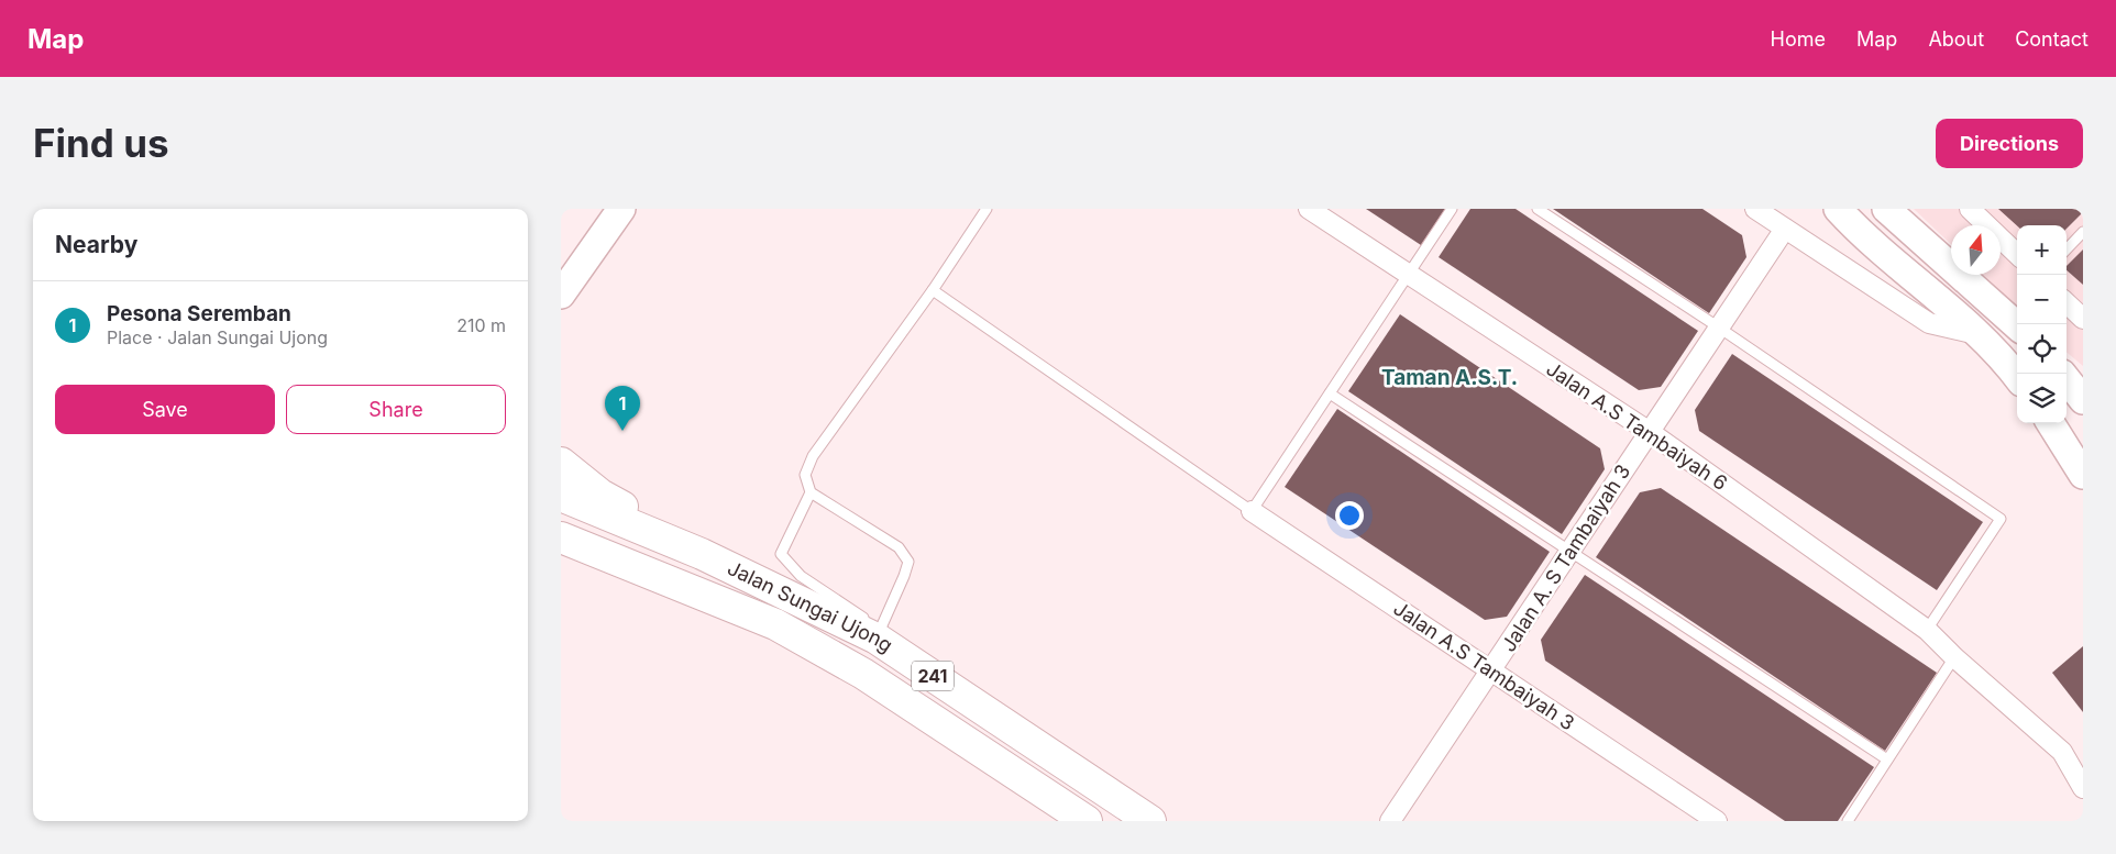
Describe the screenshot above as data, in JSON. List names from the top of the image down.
{
  "streets": {
    "highway": ["Jalan Sungai Ujong", "241"],
    "street": ["Jalan A.S Tambaiyah 6", "Jalan A. S Tambaiyah 3", "Jalan A.S Tambaiyah 3"]
  },
  "crossings": [
    ["Jalan A.S Tambaiyah 6", "Jalan A. S Tambaiyah 3"],
    ["Jalan A. S Tambaiyah 3", "Jalan A.S Tambaiyah 3"]
  ],
  "districts": ["Taman A.S.T."],
  "north": "top",
  "page": {
    "header": "Map",
    "nav": [
      "Home",
      "Map",
      "About",
      "Contact"
    ],
    "buttons": [
      "Directions",
      ["Save", "Share"]
    ],
    "title": "Find us",
    "heading": "Nearby",
    "map_buttons": ["+", "−"],
    "list": [
      {
        "mark": "1",
        "name": "Pesona Seremban",
        "note": "Place · Jalan Sungai Ujong",
        "value": "210 m"
      }
    ],
    "pins": "1"
  }
}
